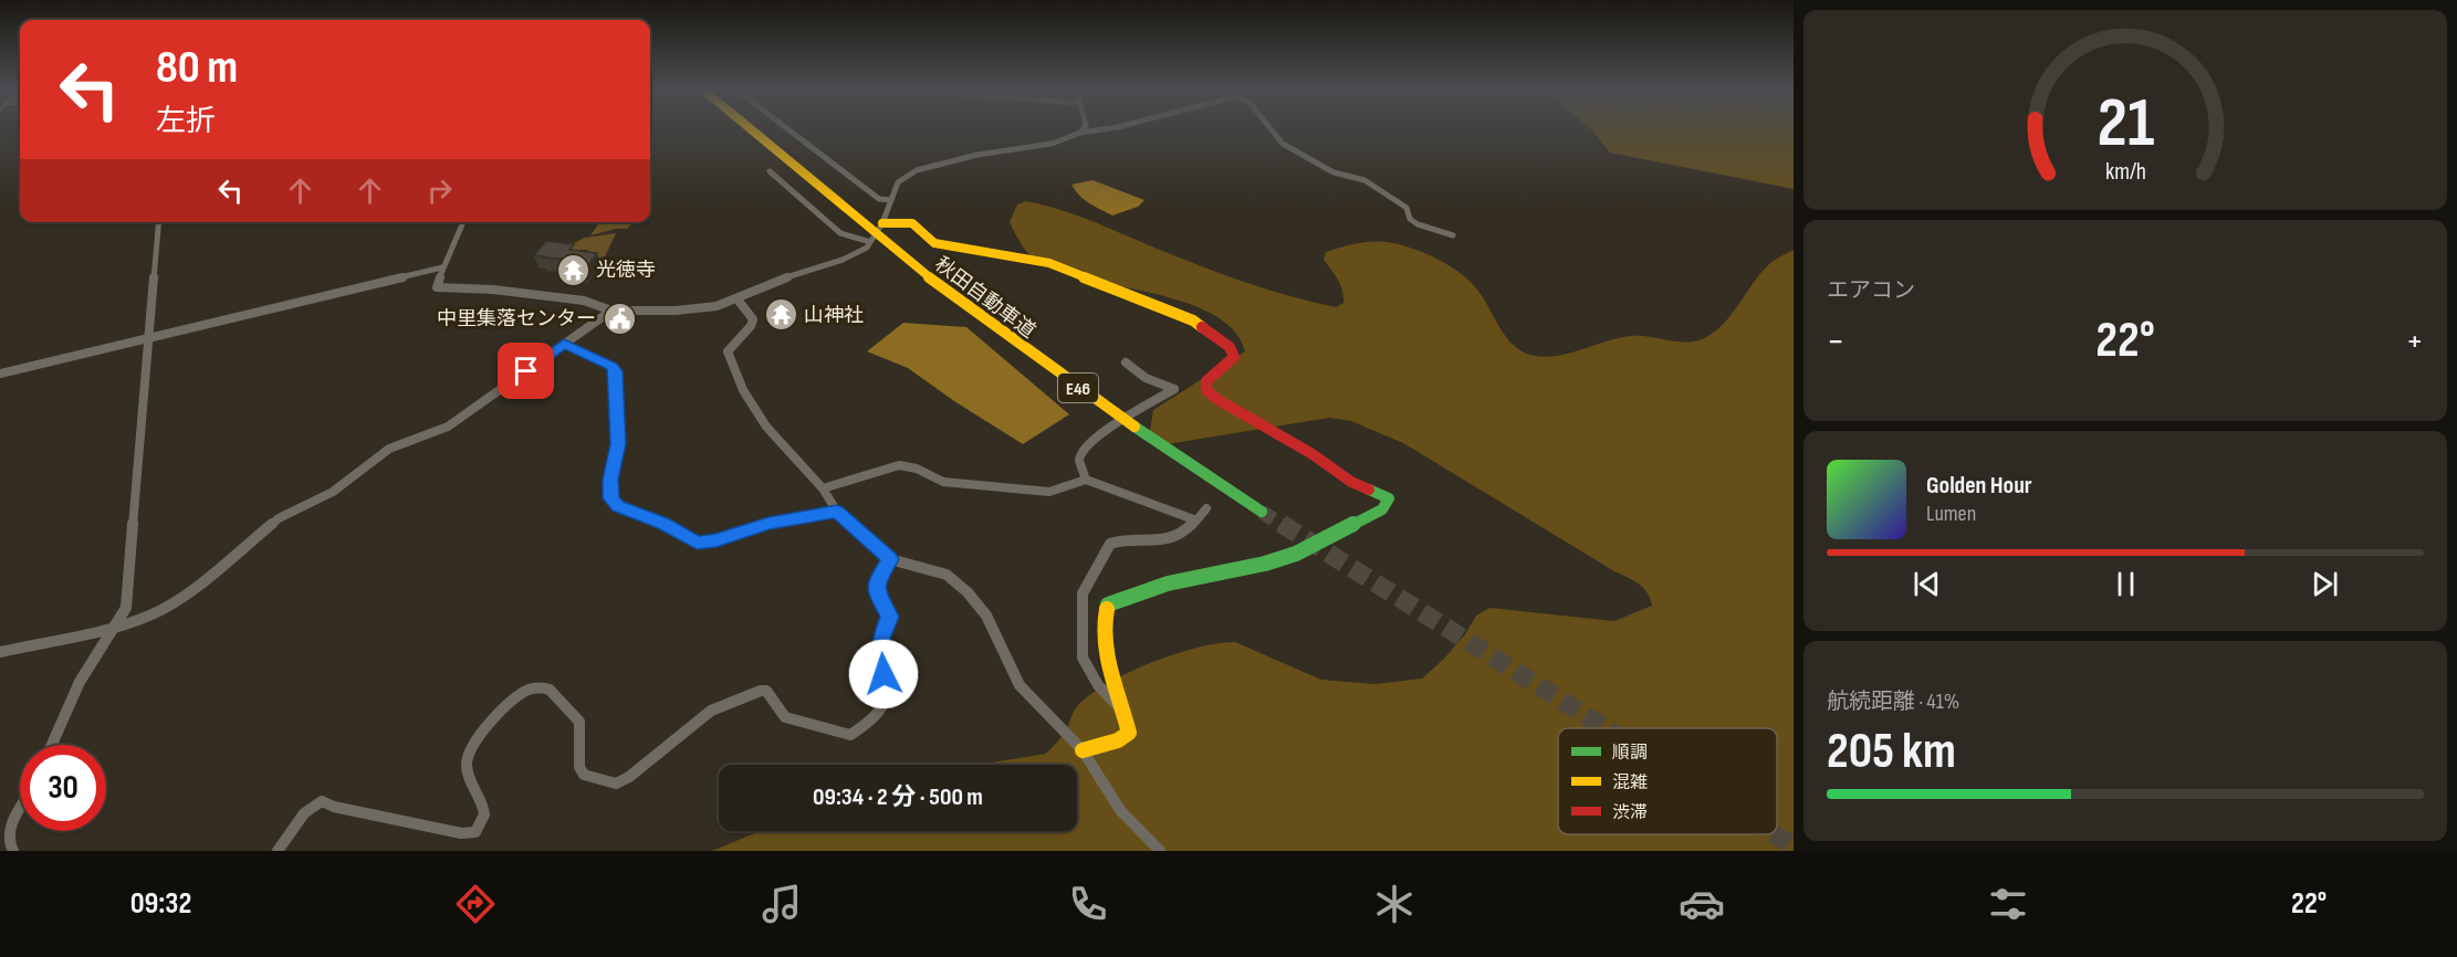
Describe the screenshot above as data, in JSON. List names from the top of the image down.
{
  "streets": {
    "main road": ["秋田自動車道", "E46"]
  },
  "places": {
    "temple": ["光徳寺", "山神社"],
    "public building": ["中里集落センター"]
  },
  "legend": ["順調", "混雑", "渋滞"],
  "page": {
    "turn": ["80 m", "左折"],
    "tile": [
      "エアコン",
      ["航続距離 · 41%", "205 km"]
    ],
    "heat": ["−", "22°", "+"],
    "song": ["Golden Hour", "Lumen"],
    "limit": "30",
    "trip": "09:34 · 2 分 · 500 m",
    "tabs": ["09:32", "22°"],
    "gauge": ["21", "km/h"]
  }
}
